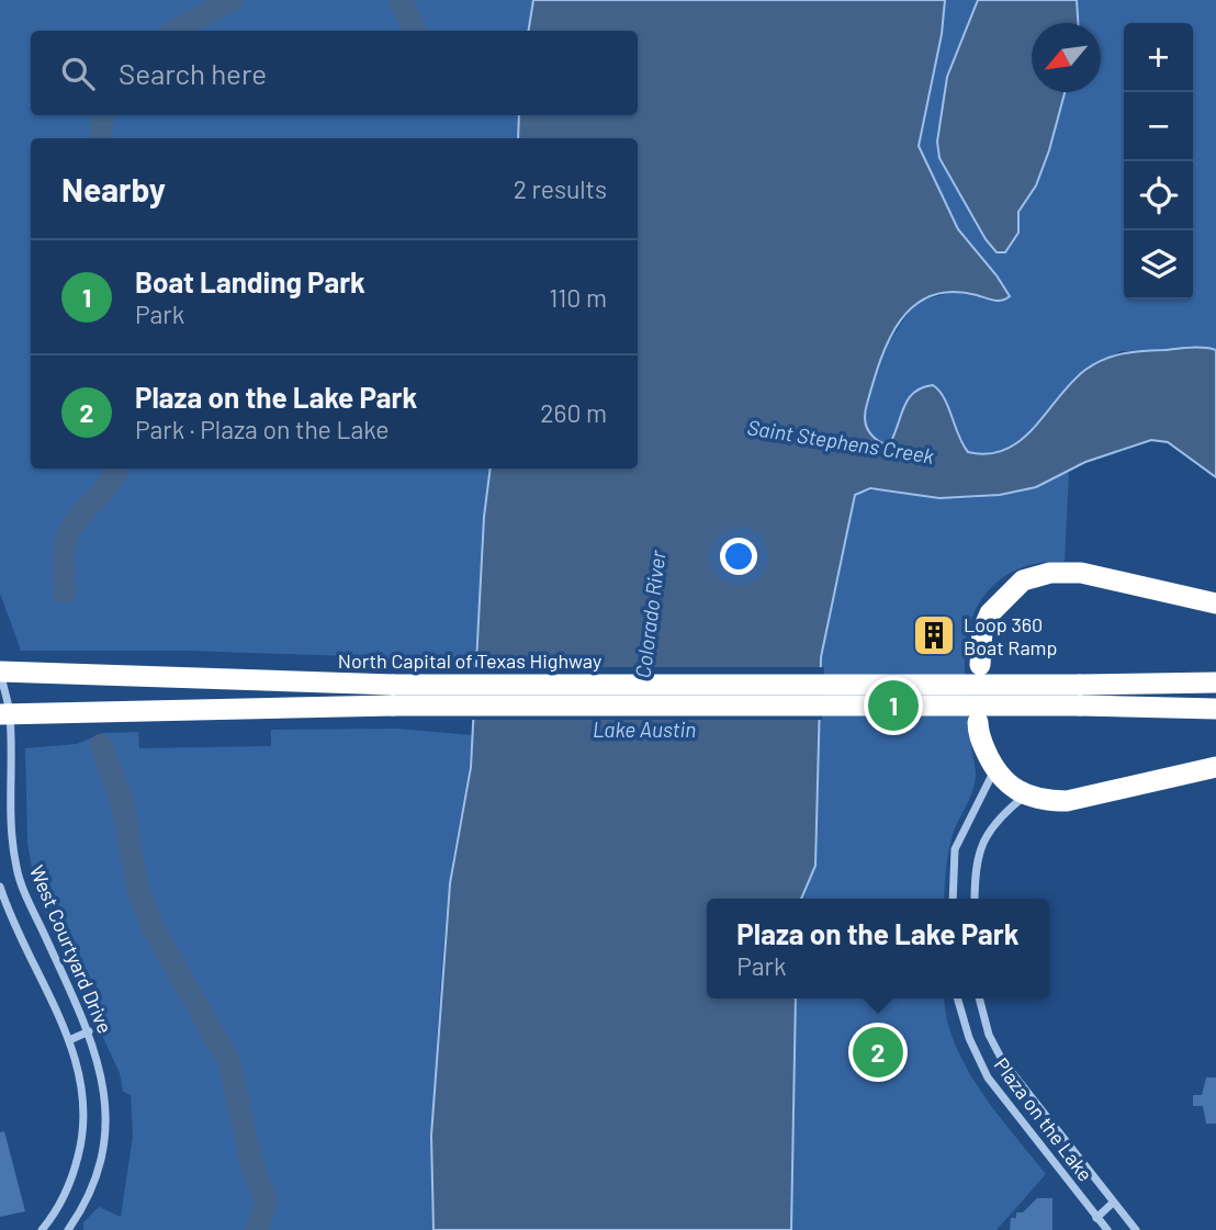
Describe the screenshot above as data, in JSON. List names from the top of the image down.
{
  "streets": {
    "highway": ["North Capital of Texas Highway"],
    "street": ["West Courtyard Drive", "Plaza on the Lake"]
  },
  "crossings": [
    ["North Capital of Texas Highway", "West Courtyard Drive"]
  ],
  "water": ["Saint Stephens Creek", "Colorado River", "Lake Austin"],
  "places": {
    "building": ["Loop 360 Boat Ramp"]
  },
  "north": "bottom left",
  "page": {
    "map_buttons": ["+", "−"],
    "search": "Search here",
    "heading": ["Nearby", "2 results"],
    "list": [
      {
        "mark": "1",
        "name": "Boat Landing Park",
        "note": "Park",
        "value": "110 m"
      },
      {
        "mark": "2",
        "name": "Plaza on the Lake Park",
        "note": "Park · Plaza on the Lake",
        "value": "260 m"
      }
    ],
    "pins": ["1", "2"],
    "popup": ["Plaza on the Lake Park", "Park"]
  }
}
